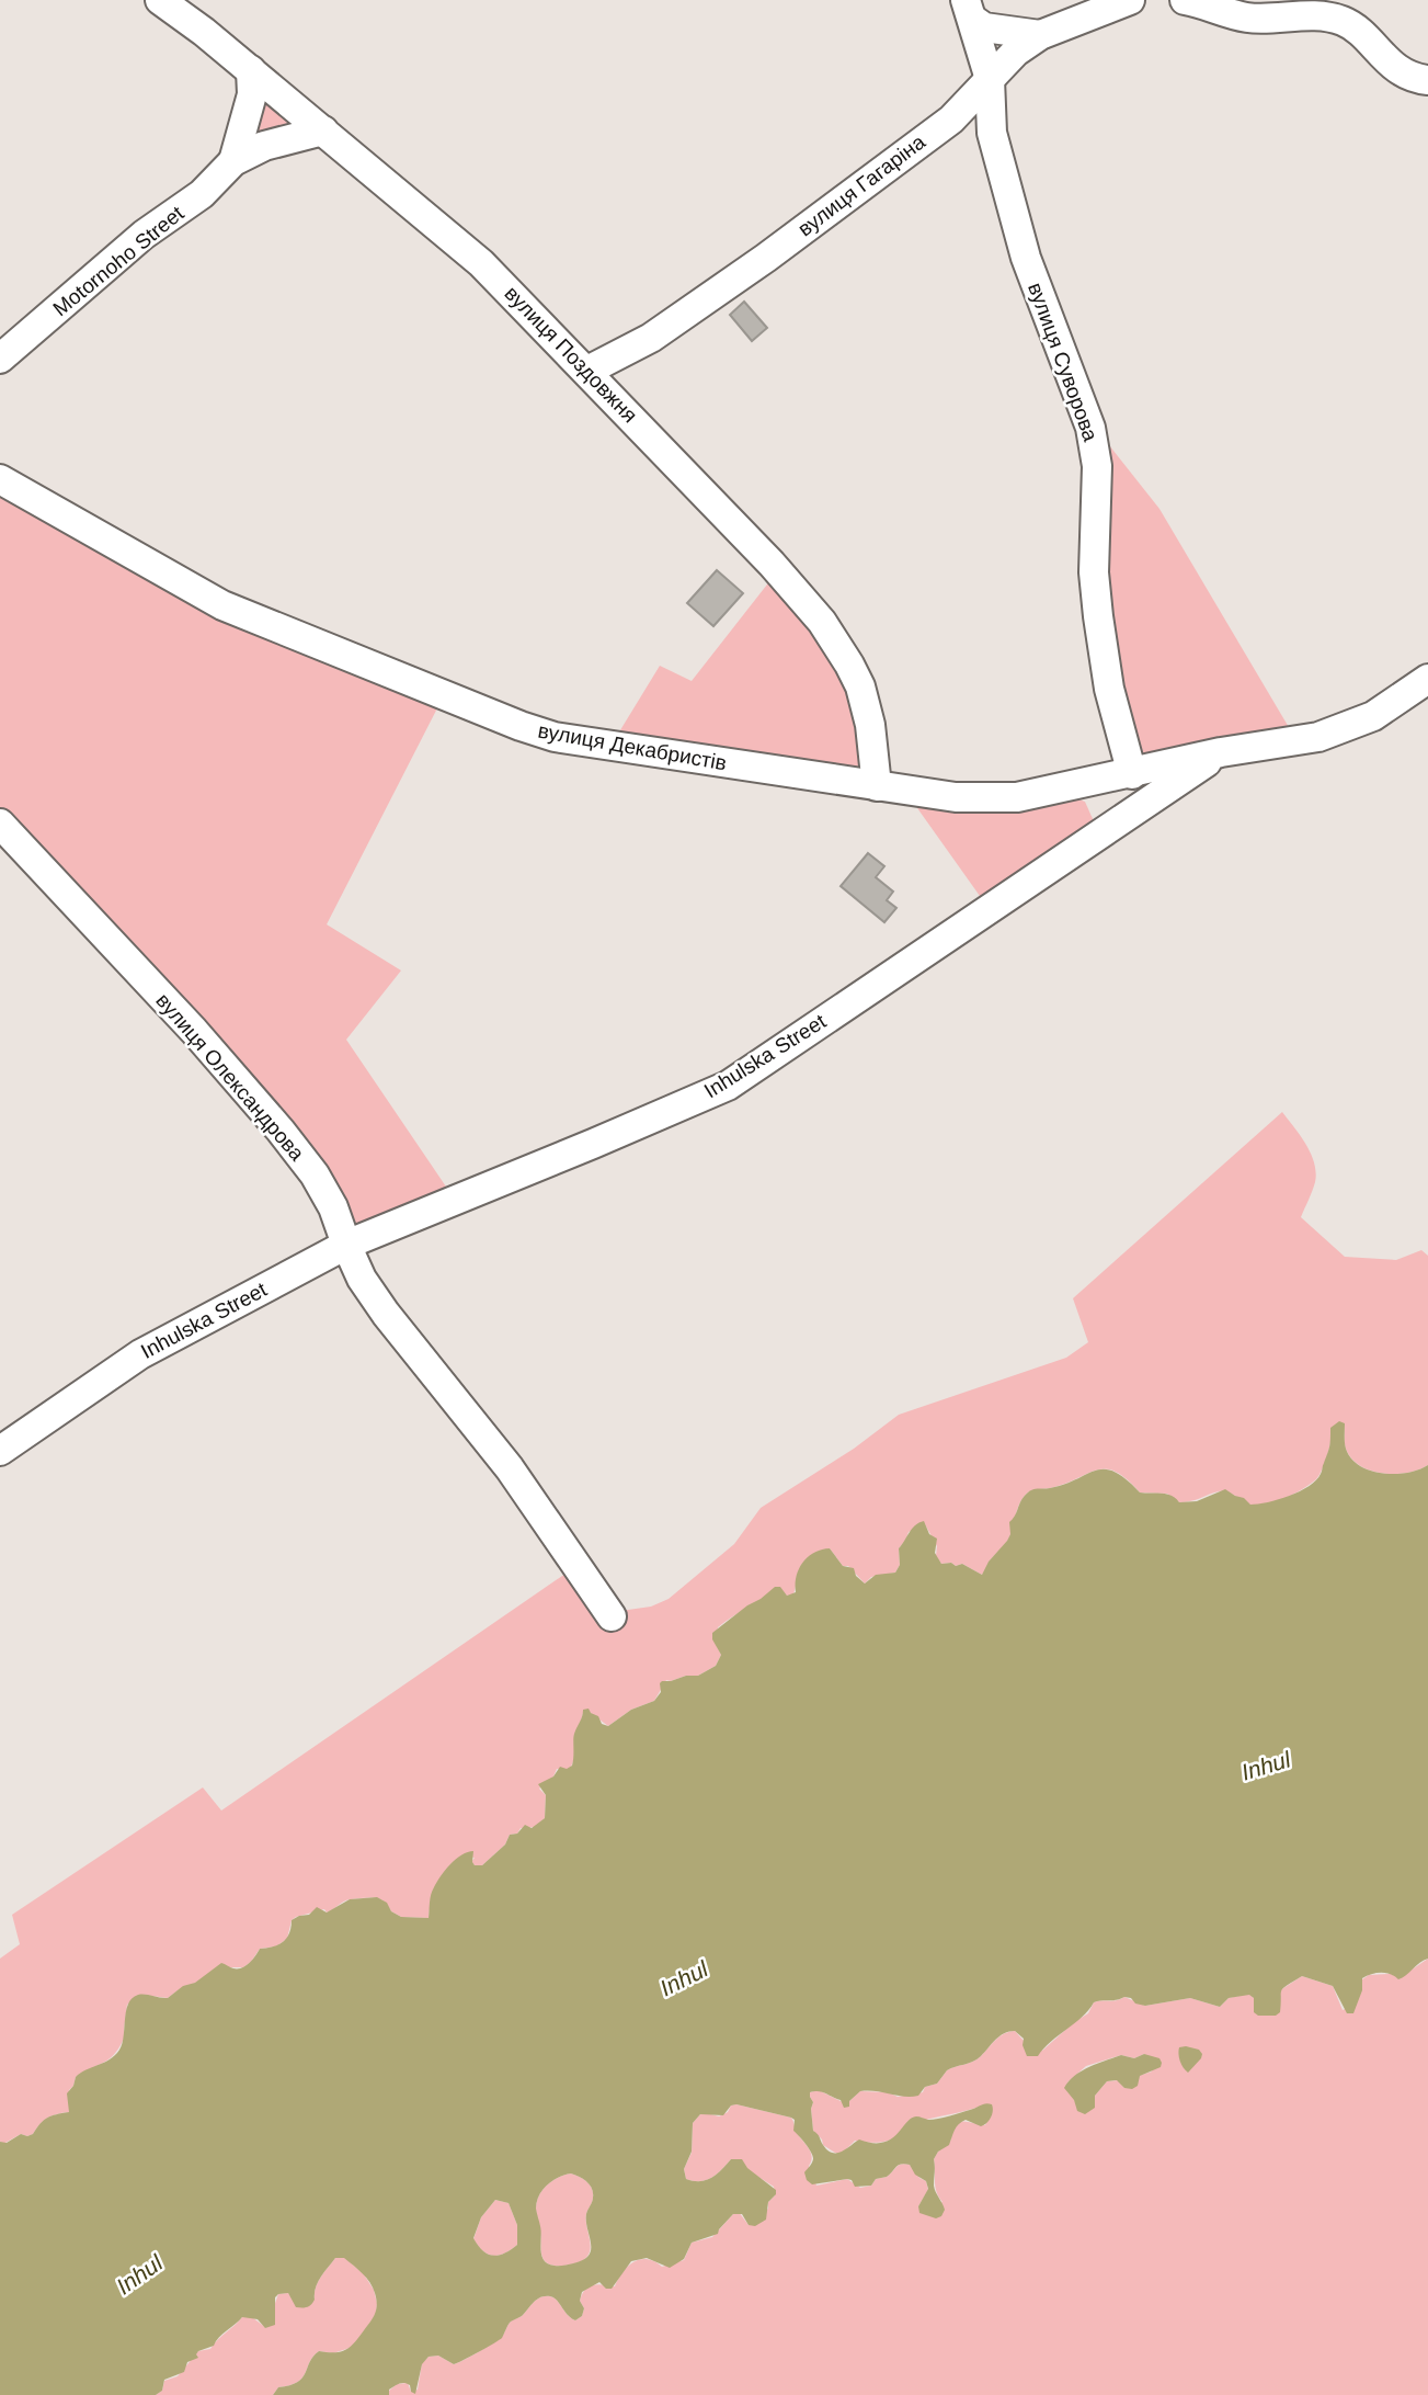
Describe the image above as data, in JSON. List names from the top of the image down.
{
  "streets": {
    "street": [
      "вулиця Гагаріна",
      "Motornoho Street",
      "вулиця Поздовжня",
      "вулиця Суворова",
      "вулиця Декабристів",
      "Inhulska Street",
      "вулиця Олександрова"
    ]
  },
  "crossings": [
    ["вулиця Гагаріна", "вулиця Поздовжня"],
    ["вулиця Гагаріна", "вулиця Суворова"],
    ["Motornoho Street", "вулиця Поздовжня"],
    ["вулиця Поздовжня", "вулиця Декабристів"],
    ["вулиця Суворова", "вулиця Декабристів"],
    ["вулиця Декабристів", "Inhulska Street"],
    ["Inhulska Street", "вулиця Олександрова"]
  ],
  "water": ["Inhul"]
}
